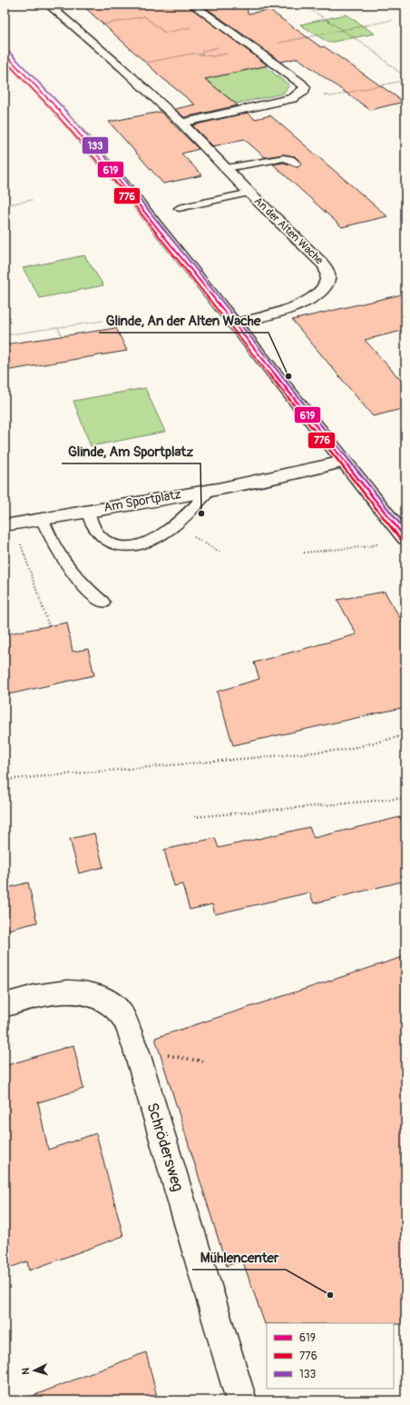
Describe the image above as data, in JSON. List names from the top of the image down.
{
  "streets": {
    "street": ["An der Alten Wache", "Am Sportplatz", "Schrödersweg"]
  },
  "places": ["Glinde, An der Alten Wache", "Glinde, Am Sportplatz", "Mühlencenter"],
  "lines": ["transit line 133", "transit line 619", "transit line 776"],
  "legend": ["619", "776", "133"],
  "north": "left"
}
